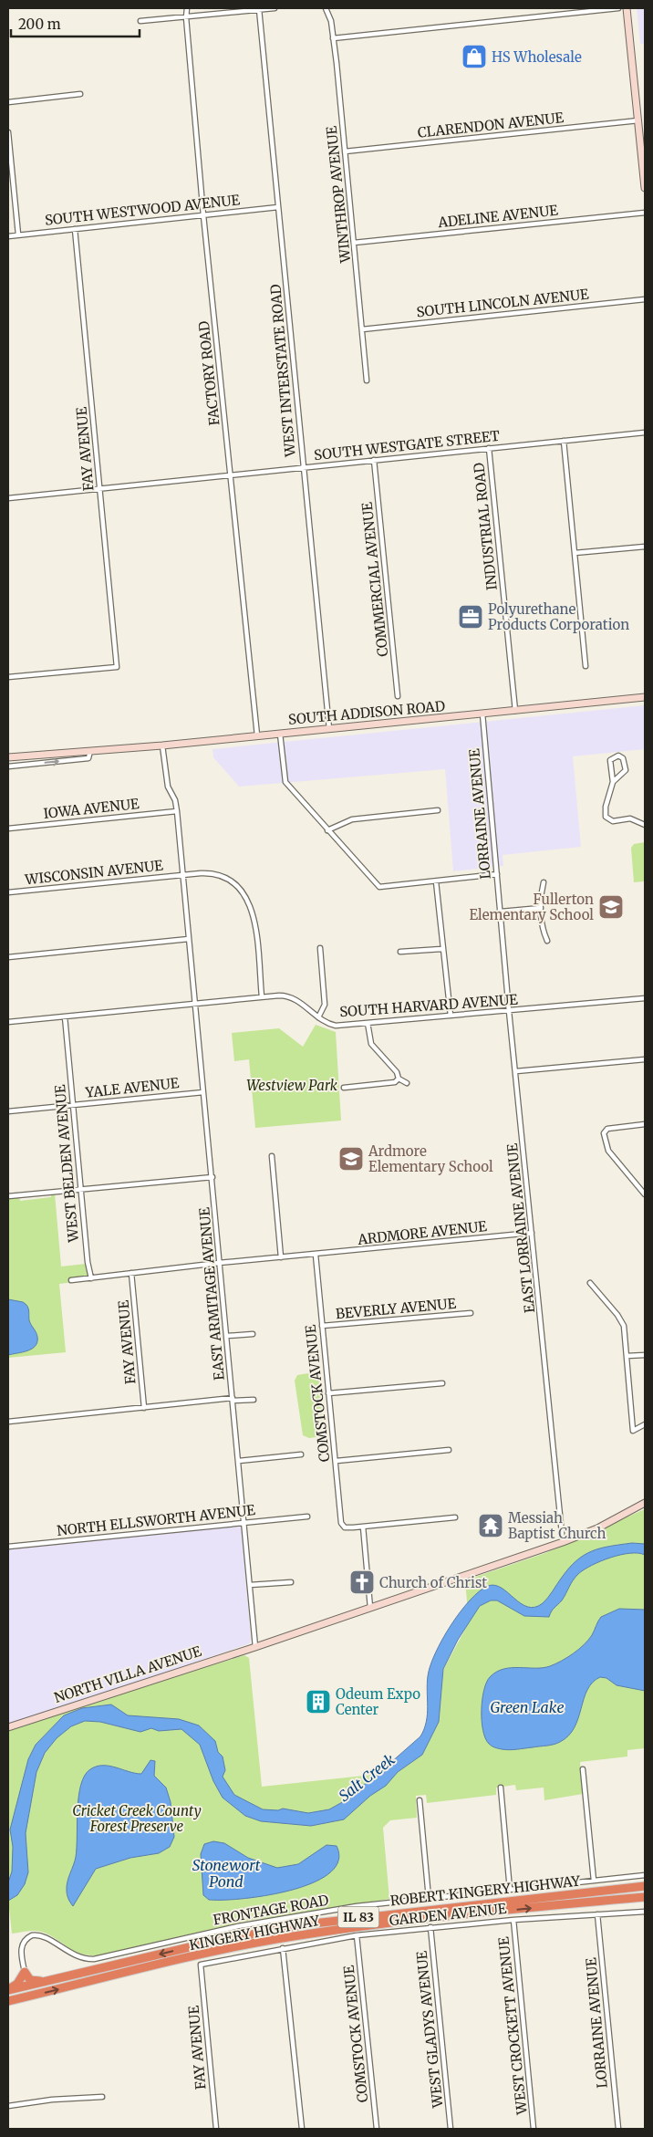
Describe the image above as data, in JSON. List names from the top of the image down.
{
  "streets": {
    "highway": ["ROBERT KINGERY HIGHWAY", "IL 83", "KINGERY HIGHWAY"],
    "street": [
      "CLARENDON AVENUE",
      "WINTHROP AVENUE",
      "SOUTH WESTWOOD AVENUE",
      "ADELINE AVENUE",
      "SOUTH LINCOLN AVENUE",
      "WEST INTERSTATE ROAD",
      "FACTORY ROAD",
      "SOUTH WESTGATE STREET",
      "FAY AVENUE",
      "INDUSTRIAL ROAD",
      "COMMERCIAL AVENUE",
      "SOUTH ADDISON ROAD",
      "IOWA AVENUE",
      "LORRAINE AVENUE",
      "WISCONSIN AVENUE",
      "SOUTH HARVARD AVENUE",
      "YALE AVENUE",
      "WEST BELDEN AVENUE",
      "EAST LORRAINE AVENUE",
      "ARDMORE AVENUE",
      "EAST ARMITAGE AVENUE",
      "BEVERLY AVENUE",
      "COMSTOCK AVENUE",
      "NORTH ELLSWORTH AVENUE",
      "NORTH VILLA AVENUE",
      "FRONTAGE ROAD",
      "GARDEN AVENUE",
      "WEST CROCKETT AVENUE",
      "WEST GLADYS AVENUE"
    ]
  },
  "crossings": [
    ["CLARENDON AVENUE", "WINTHROP AVENUE"],
    ["WINTHROP AVENUE", "ADELINE AVENUE"],
    ["WINTHROP AVENUE", "SOUTH LINCOLN AVENUE"],
    ["SOUTH WESTWOOD AVENUE", "WEST INTERSTATE ROAD"],
    ["SOUTH WESTWOOD AVENUE", "FACTORY ROAD"],
    ["SOUTH WESTWOOD AVENUE", "FAY AVENUE"],
    ["WEST INTERSTATE ROAD", "SOUTH WESTGATE STREET"],
    ["WEST INTERSTATE ROAD", "SOUTH ADDISON ROAD"],
    ["FACTORY ROAD", "SOUTH WESTGATE STREET"],
    ["FACTORY ROAD", "SOUTH ADDISON ROAD"],
    ["SOUTH WESTGATE STREET", "FAY AVENUE"],
    ["SOUTH WESTGATE STREET", "INDUSTRIAL ROAD"],
    ["SOUTH WESTGATE STREET", "COMMERCIAL AVENUE"],
    ["FAY AVENUE", "GARDEN AVENUE"],
    ["INDUSTRIAL ROAD", "SOUTH ADDISON ROAD"],
    ["SOUTH ADDISON ROAD", "LORRAINE AVENUE"],
    ["SOUTH ADDISON ROAD", "EAST ARMITAGE AVENUE"],
    ["IOWA AVENUE", "EAST ARMITAGE AVENUE"],
    ["LORRAINE AVENUE", "EAST LORRAINE AVENUE"],
    ["LORRAINE AVENUE", "GARDEN AVENUE"],
    ["WISCONSIN AVENUE", "SOUTH HARVARD AVENUE"],
    ["WISCONSIN AVENUE", "EAST ARMITAGE AVENUE"],
    ["SOUTH HARVARD AVENUE", "WEST BELDEN AVENUE"],
    ["SOUTH HARVARD AVENUE", "EAST LORRAINE AVENUE"],
    ["SOUTH HARVARD AVENUE", "EAST ARMITAGE AVENUE"],
    ["YALE AVENUE", "WEST BELDEN AVENUE"],
    ["YALE AVENUE", "EAST ARMITAGE AVENUE"],
    ["EAST LORRAINE AVENUE", "ARDMORE AVENUE"],
    ["EAST LORRAINE AVENUE", "NORTH VILLA AVENUE"],
    ["ARDMORE AVENUE", "EAST ARMITAGE AVENUE"],
    ["ARDMORE AVENUE", "COMSTOCK AVENUE"],
    ["EAST ARMITAGE AVENUE", "NORTH ELLSWORTH AVENUE"],
    ["EAST ARMITAGE AVENUE", "NORTH VILLA AVENUE"],
    ["BEVERLY AVENUE", "COMSTOCK AVENUE"],
    ["COMSTOCK AVENUE", "GARDEN AVENUE"],
    ["GARDEN AVENUE", "WEST CROCKETT AVENUE"],
    ["GARDEN AVENUE", "WEST GLADYS AVENUE"]
  ],
  "one_way": ["ROBERT KINGERY HIGHWAY", "KINGERY HIGHWAY"],
  "water": ["Green Lake", "Salt Creek", "Stonewort Pond"],
  "parks": ["Westview Park", "Cricket Creek County Forest Preserve"],
  "places": {
    "shop": ["HS Wholesale"],
    "office": ["Polyurethane Products Corporation"],
    "school or university": ["Fullerton Elementary School", "Ardmore Elementary School"],
    "temple": ["Messiah Baptist Church"],
    "church": ["Church of Christ"],
    "building": ["Odeum Expo Center"]
  },
  "scale_bar": "200 m"
}
